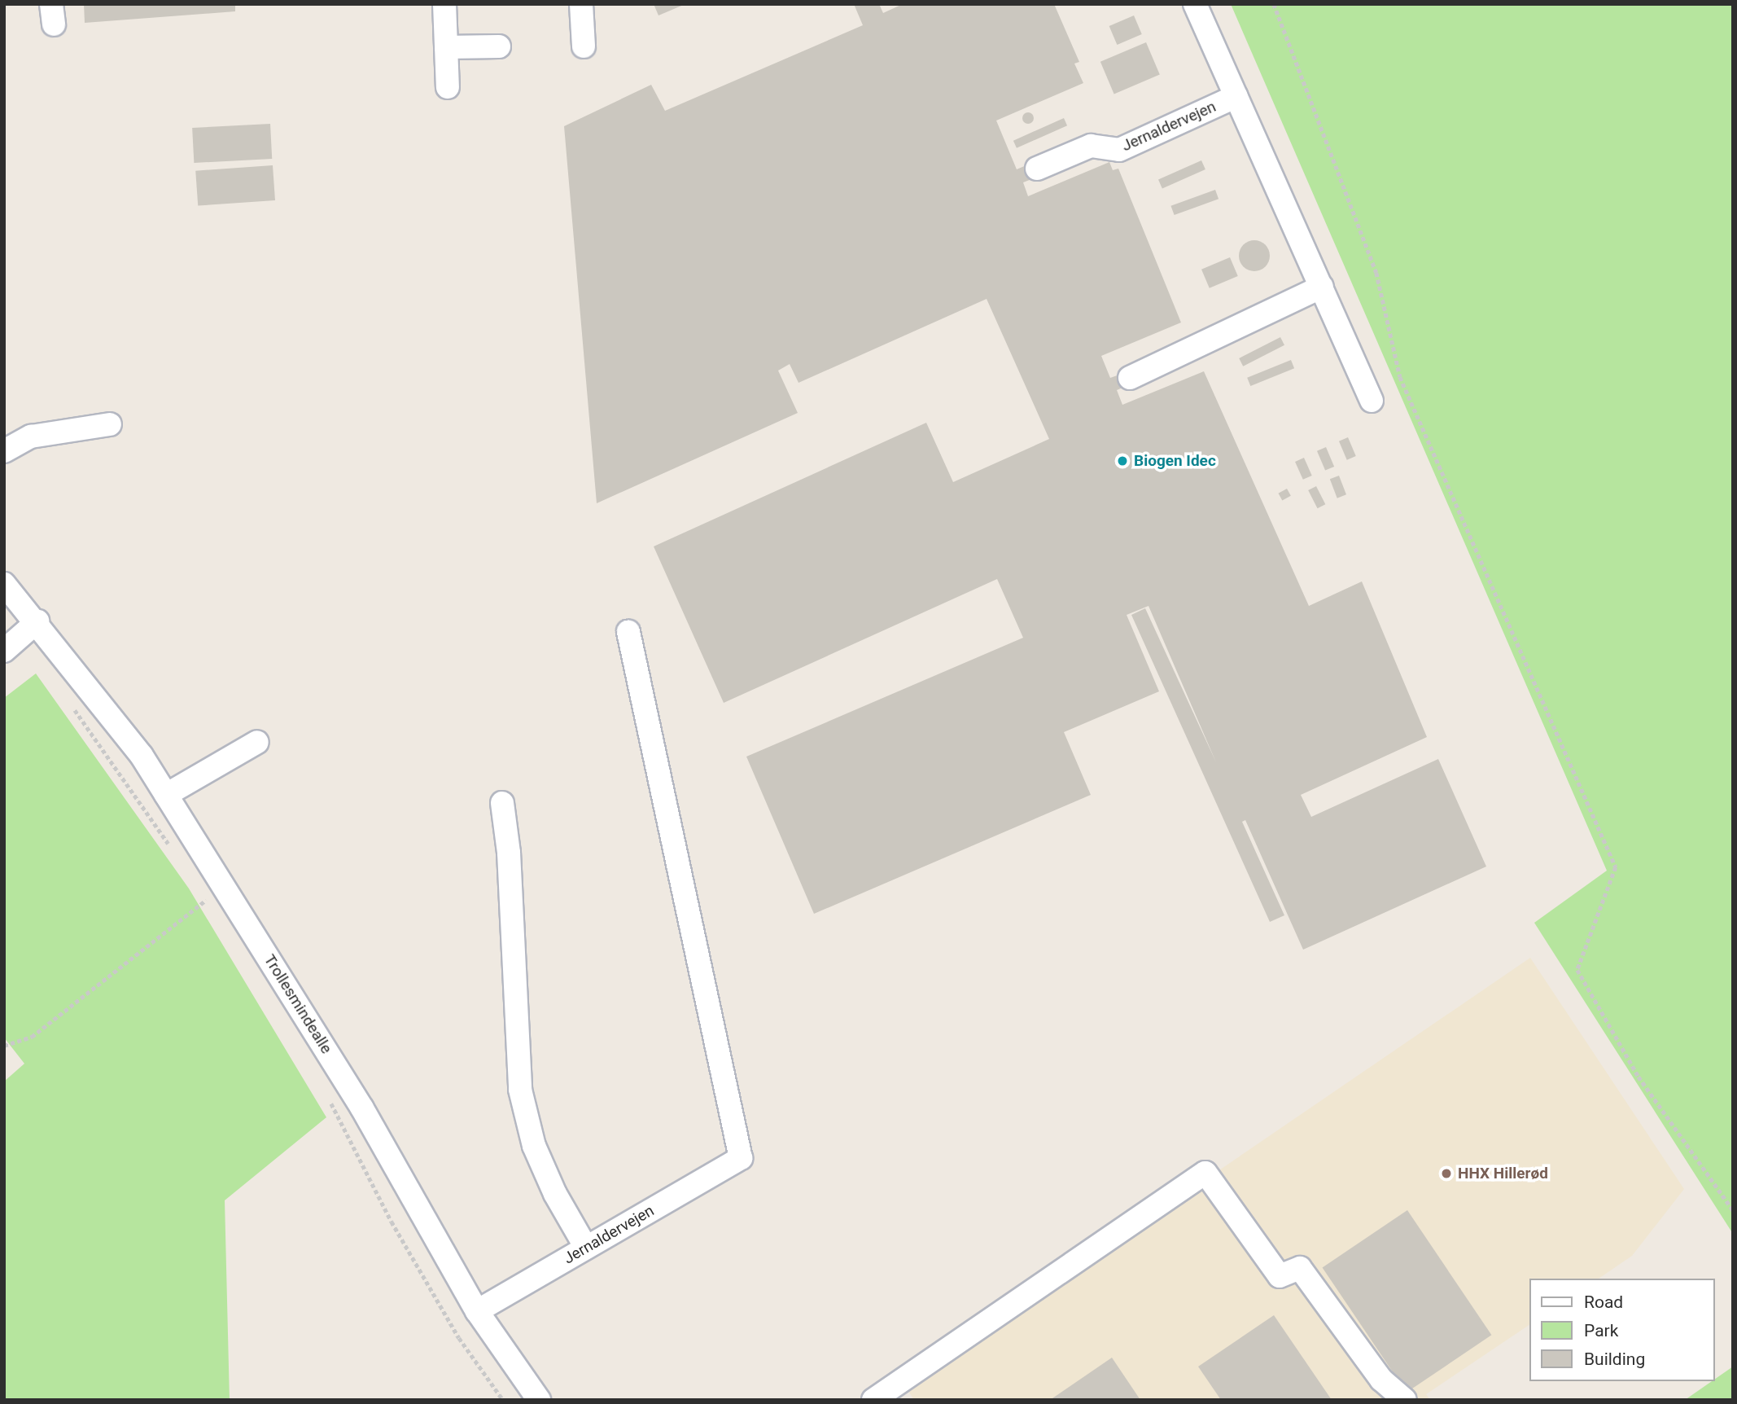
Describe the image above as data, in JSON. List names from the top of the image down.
{
  "streets": {
    "street": ["Jernaldervejen", "Trollesmindealle"]
  },
  "crossings": [
    ["Jernaldervejen", "Trollesmindealle"]
  ],
  "places": ["Biogen Idec", "HHX Hillerød"],
  "legend": ["Road", "Park", "Building"]
}
